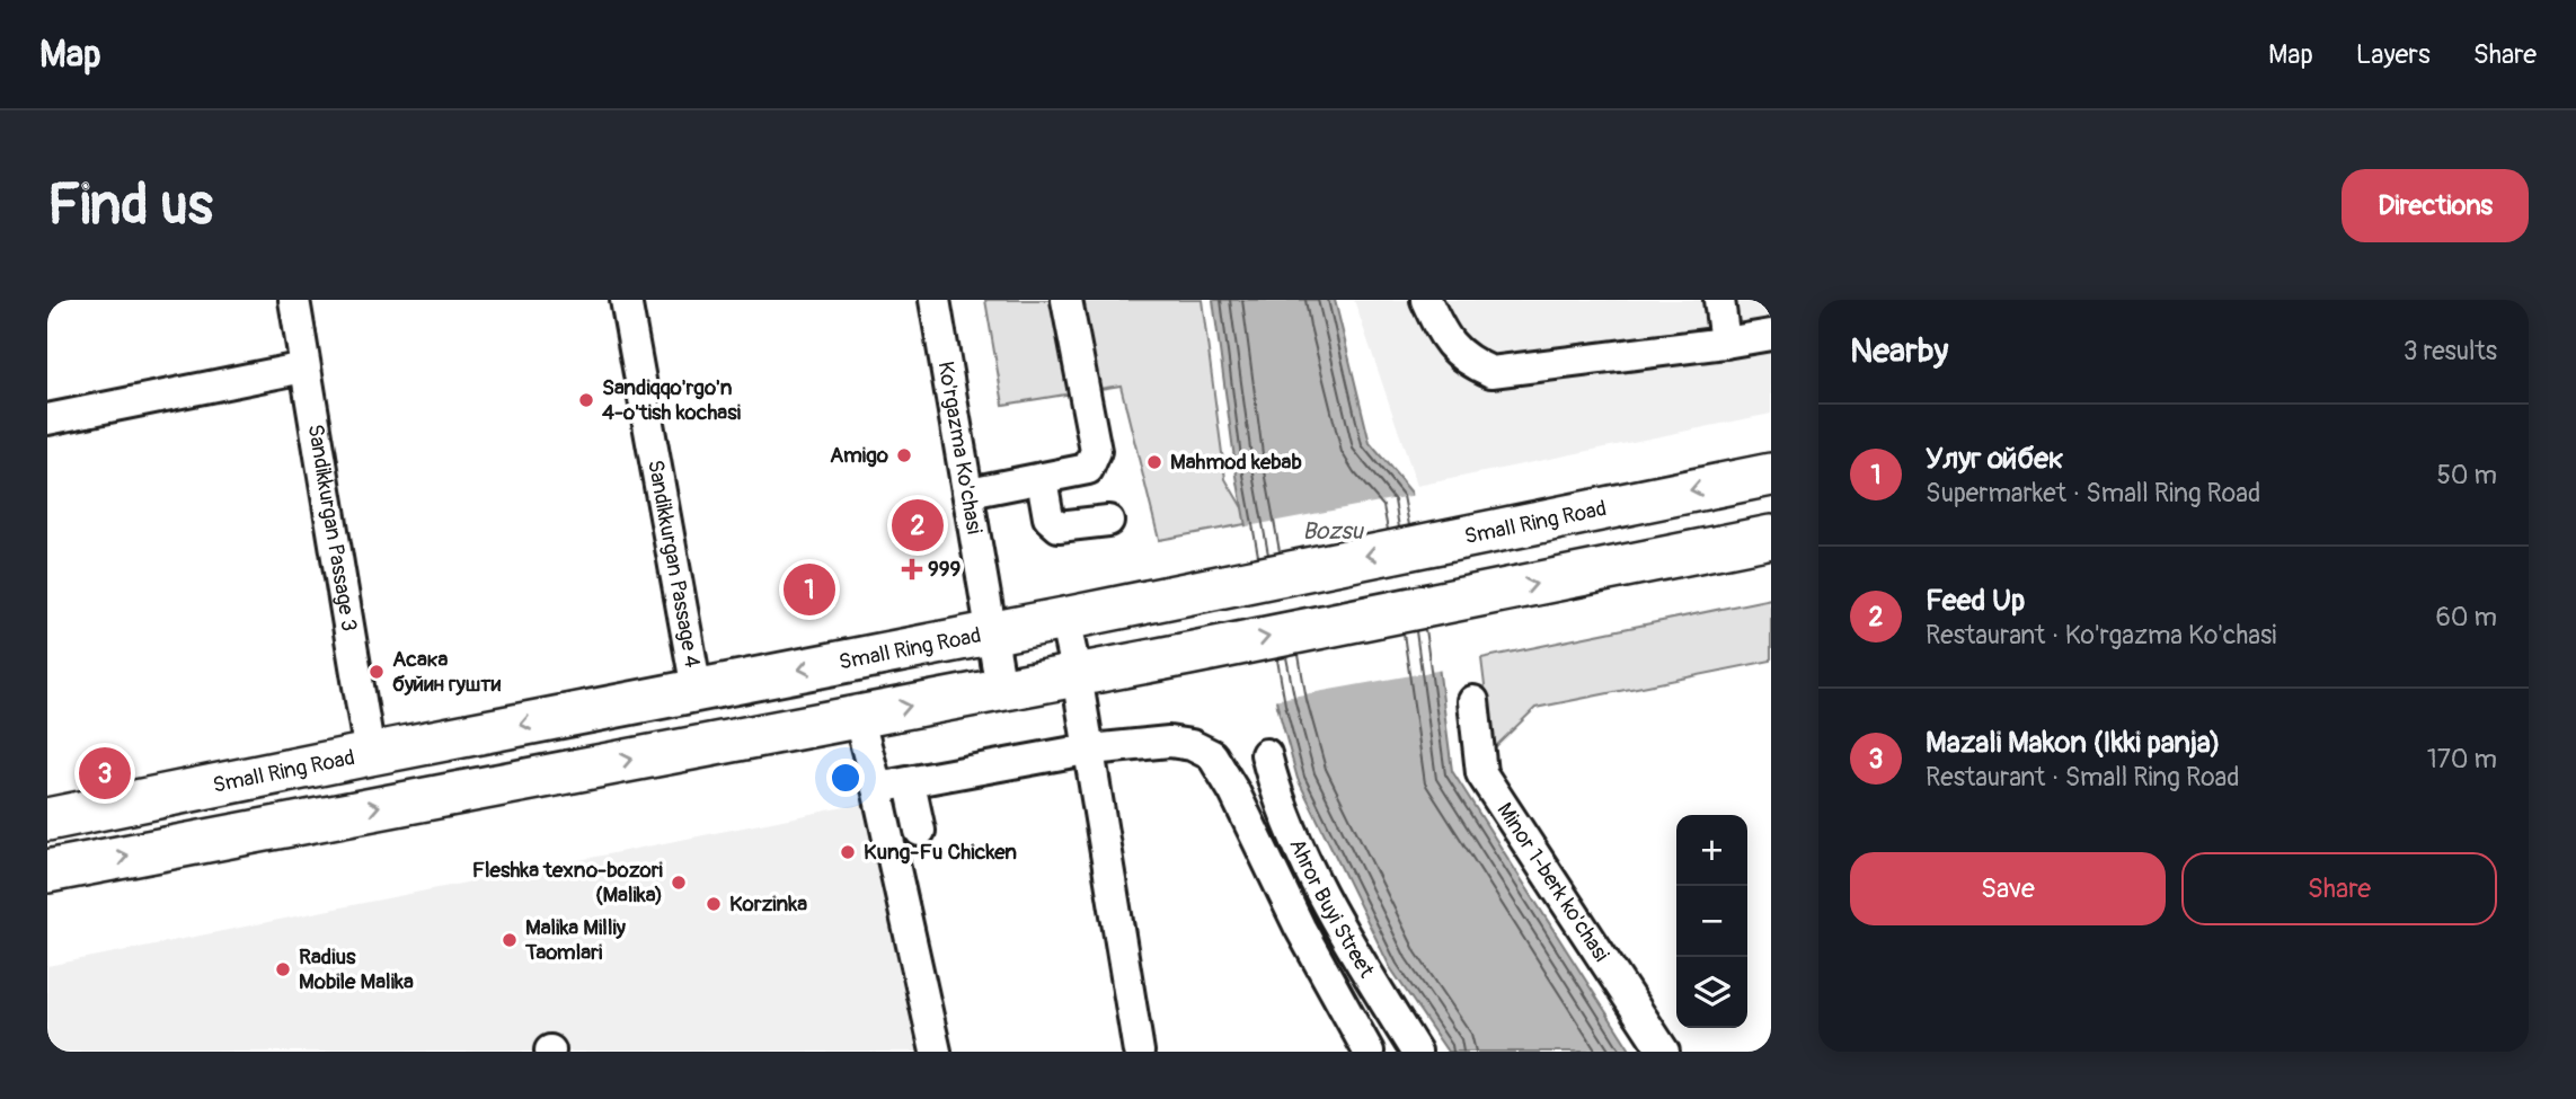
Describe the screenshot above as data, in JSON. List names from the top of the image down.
{
  "streets": {
    "highway": ["Small Ring Road"],
    "street": [
      "Ko'rgazma Ko'chasi",
      "Sandikkurgan Passage 3",
      "Sandikkurgаn Passage 4",
      "Minor 1-berk ko'chasi",
      "Ahror Buyi Street"
    ]
  },
  "crossings": [
    ["Ko'rgazma Ko'chasi", "Small Ring Road"],
    ["Small Ring Road", "Sandikkurgan Passage 3"],
    ["Small Ring Road", "Sandikkurgаn Passage 4"]
  ],
  "water": ["Bozsu"],
  "places": {
    "other": [
      "Sandiqqo'rgo'n 4-o'tish kochasi",
      "Amigo",
      "Mahmod kebab",
      "Асака буйин гушти",
      "Kung-Fu Chicken",
      "Fleshka texno-bozori (Malika)",
      "Korzinka",
      "Malika Milliy Taomlari",
      "Radius Mobile Malika"
    ],
    "health": ["999"]
  },
  "page": {
    "header": "Map",
    "nav": ["Map", "Layers", "Share"],
    "buttons": [
      "Directions",
      ["Save", "Share"]
    ],
    "title": "Find us",
    "heading": ["Nearby", "3 results"],
    "list": [
      {
        "mark": "1",
        "name": "Улуг ойбек",
        "note": "Supermarket · Small Ring Road",
        "value": "50 m"
      },
      {
        "mark": "2",
        "name": "Feed Up",
        "note": "Restaurant · Ko'rgazma Ko'chasi",
        "value": "60 m"
      },
      {
        "mark": "3",
        "name": "Mazali Makon (Ikki panja)",
        "note": "Restaurant · Small Ring Road",
        "value": "170 m"
      }
    ],
    "pins": ["2", "1", "3"],
    "map_buttons": ["+", "−"]
  }
}
